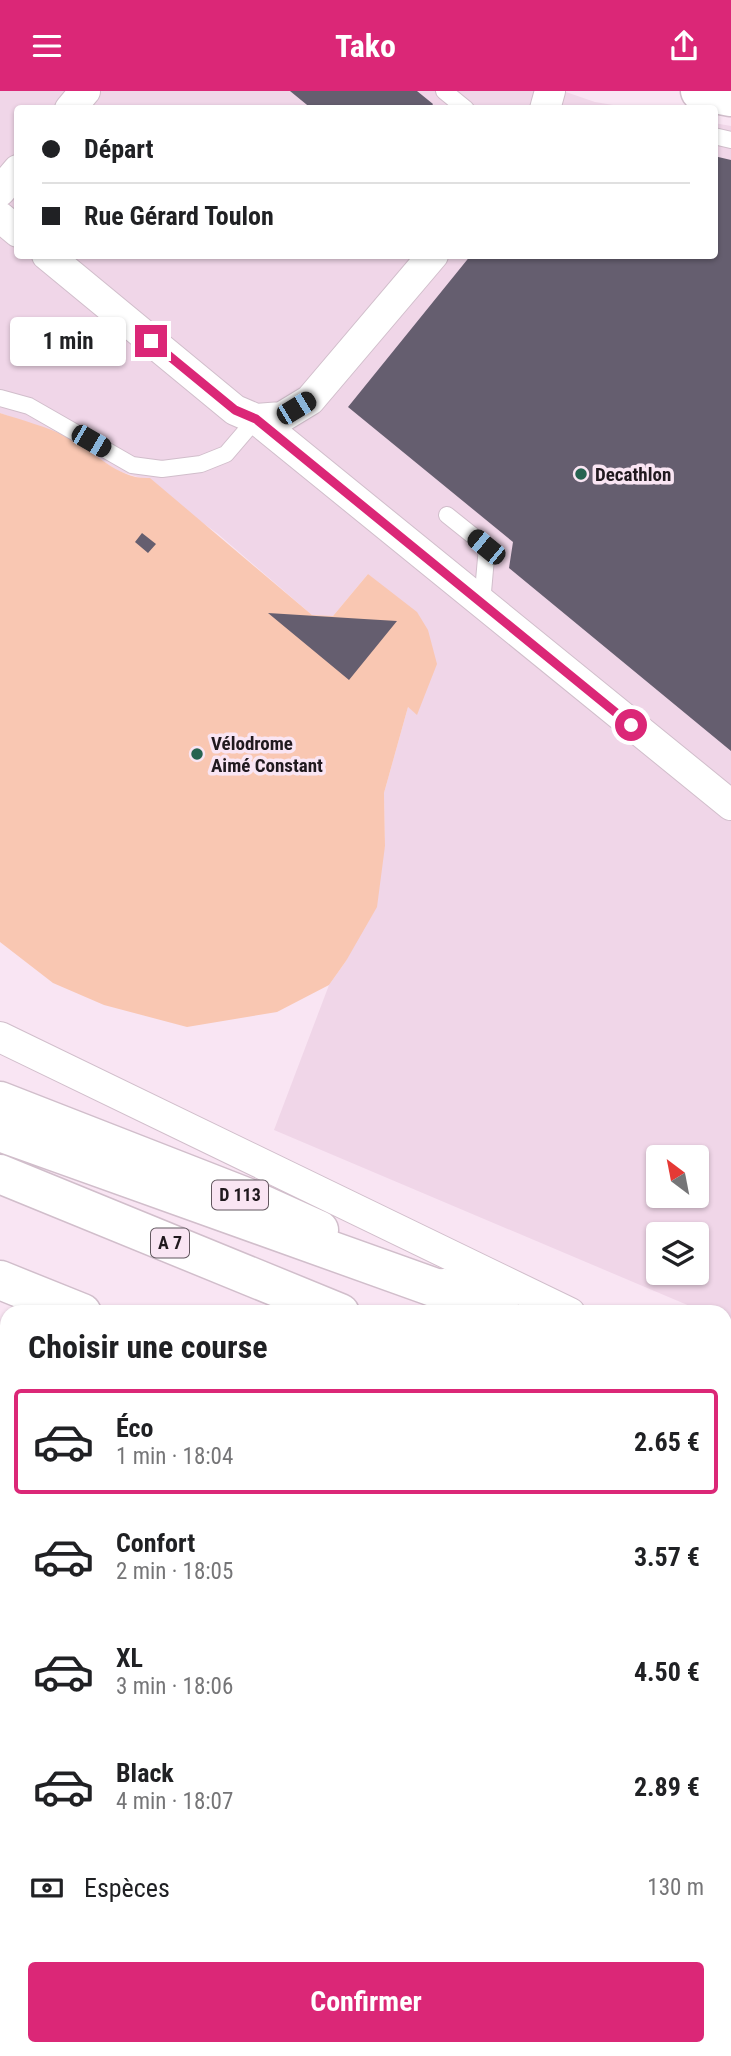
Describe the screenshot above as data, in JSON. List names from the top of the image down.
{
  "streets": {
    "main road": ["D 113", "A 7"]
  },
  "places": ["Decathlon", "Vélodrome Aimé Constant"],
  "north": "top left",
  "page": {
    "header": "Tako",
    "banner": ["Départ", "Rue Gérard Toulon"],
    "bubble": "1 min",
    "heading": "Choisir une course",
    "list": [
      {
        "name": "Éco",
        "note": "1 min · 18:04",
        "value": "2.65 €"
      },
      {
        "name": "Confort",
        "note": "2 min · 18:05",
        "value": "3.57 €"
      },
      {
        "name": "XL",
        "note": "3 min · 18:06",
        "value": "4.50 €"
      },
      {
        "name": "Black",
        "note": "4 min · 18:07",
        "value": "2.89 €"
      }
    ],
    "pay": ["Espèces", "130 m"],
    "buttons": "Confirmer"
  }
}
